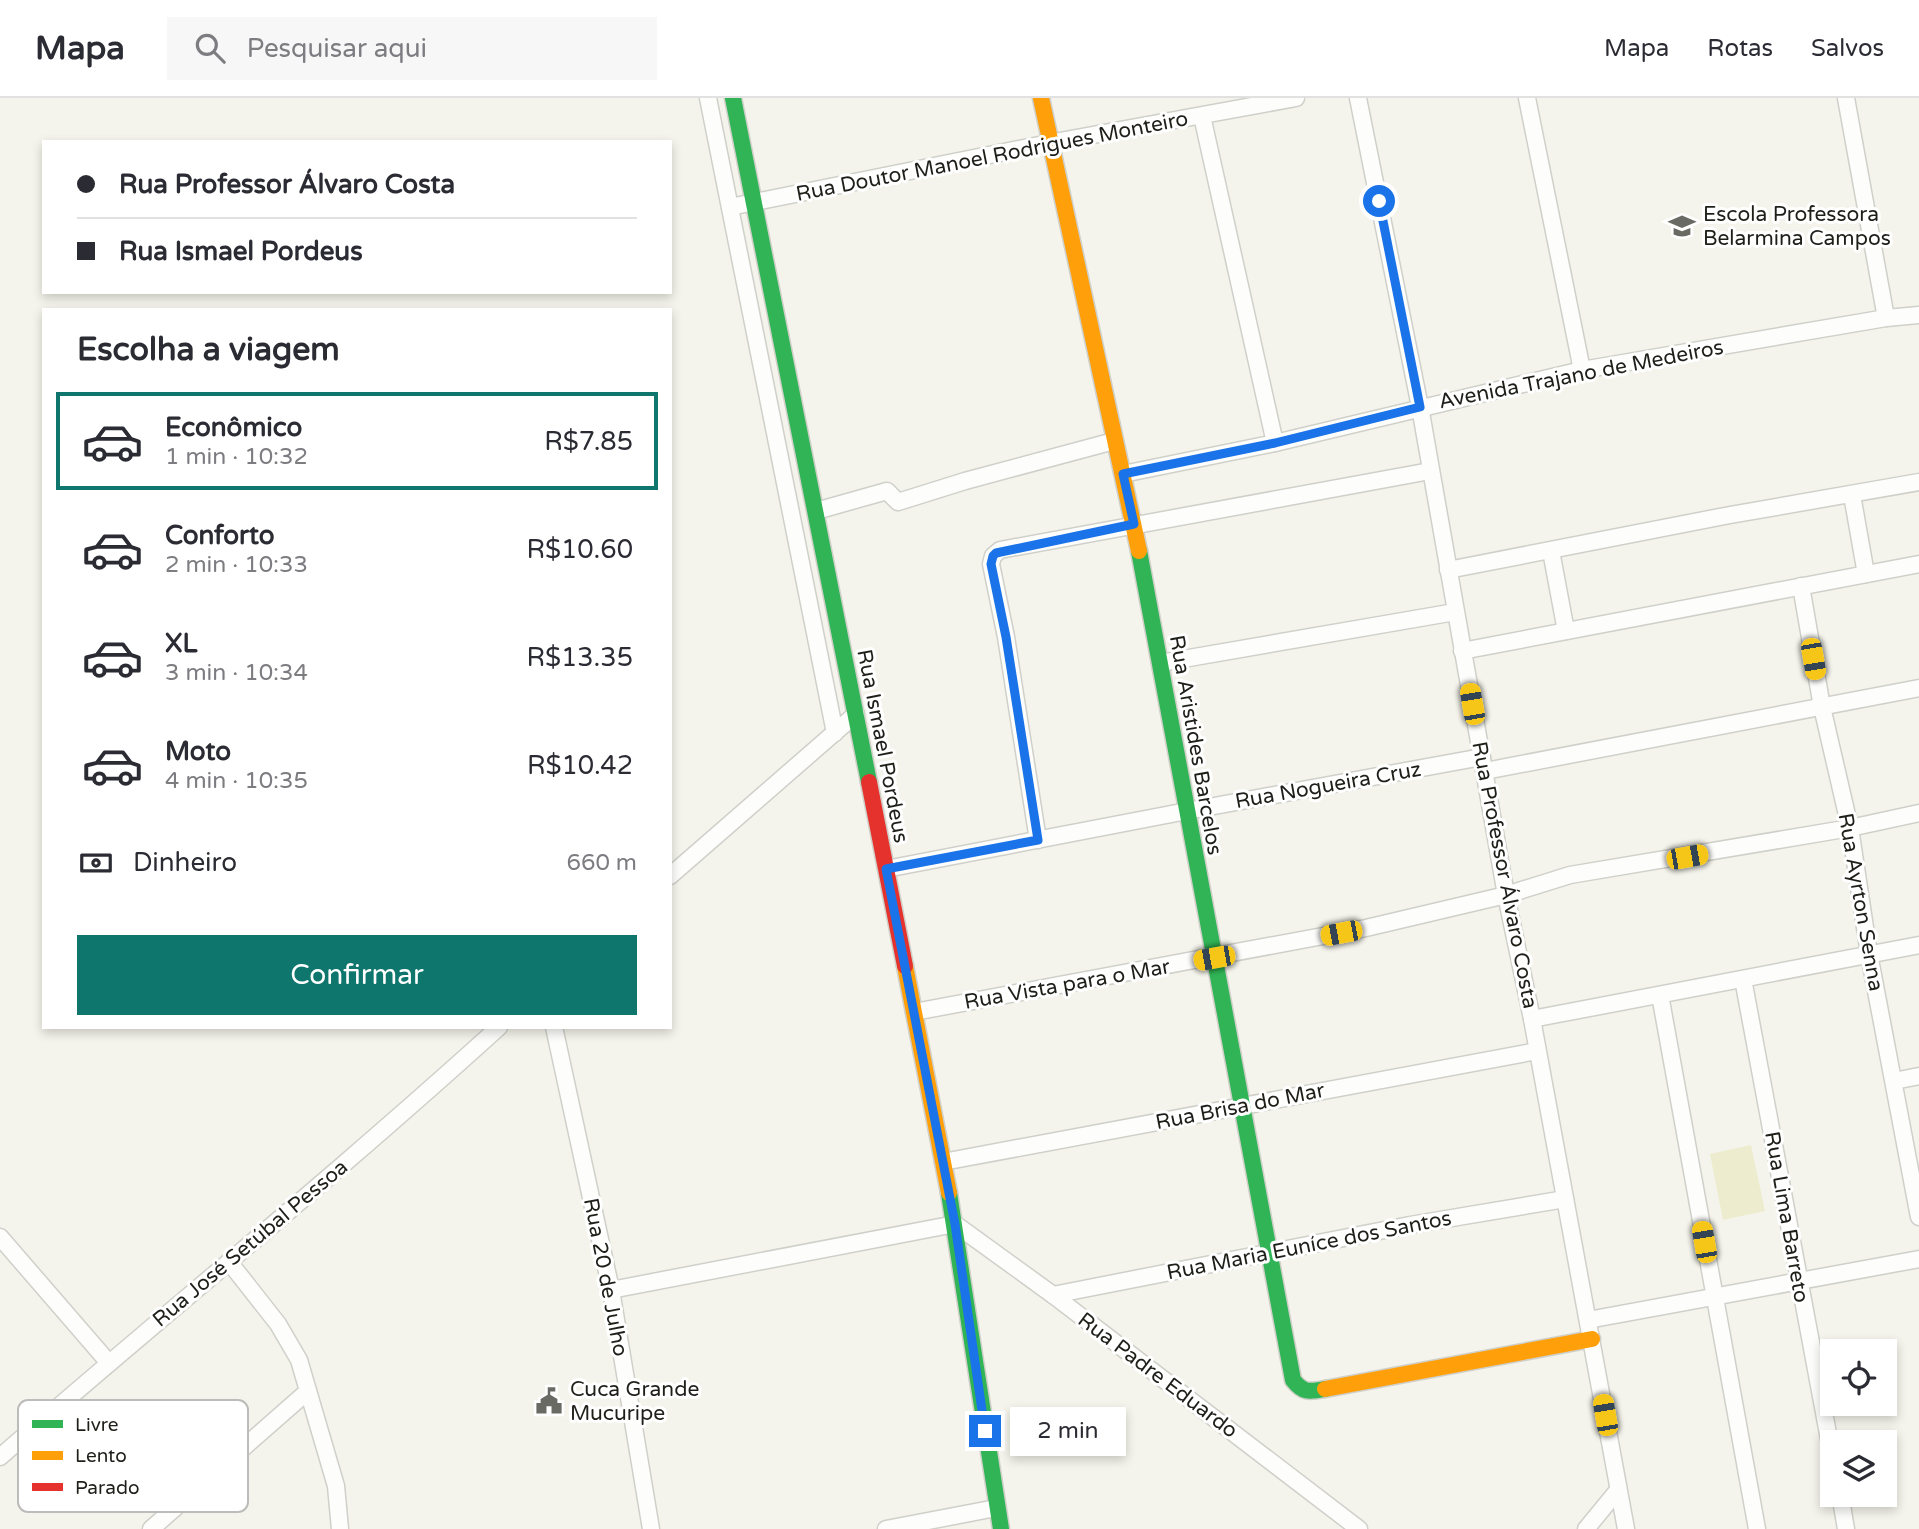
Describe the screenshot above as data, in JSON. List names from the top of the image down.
{
  "streets": {
    "street": [
      "Rua Doutor Manoel Rodrigues Monteiro",
      "Avenida Trajano de Medeiros",
      "Rua Aristides Barcelos",
      "Rua Ismael Pordeus",
      "Rua Nogueira Cruz",
      "Rua Professor Álvaro Costa",
      "Rua Ayrton Senna",
      "Rua Vista para o Mar",
      "Rua Brisa do Mar",
      "Rua Lima Barreto",
      "Rua José Setúbal Pessoa",
      "Rua Maria Euníce dos Santos",
      "Rua 20 de Julho",
      "Rua Padre Eduardo"
    ]
  },
  "crossings": [
    ["Rua Doutor Manoel Rodrigues Monteiro", "Rua Aristides Barcelos"],
    ["Rua Doutor Manoel Rodrigues Monteiro", "Rua Ismael Pordeus"],
    ["Avenida Trajano de Medeiros", "Rua Aristides Barcelos"],
    ["Avenida Trajano de Medeiros", "Rua Professor Álvaro Costa"],
    ["Rua Aristides Barcelos", "Rua Nogueira Cruz"],
    ["Rua Aristides Barcelos", "Rua Professor Álvaro Costa"],
    ["Rua Aristides Barcelos", "Rua Vista para o Mar"],
    ["Rua Aristides Barcelos", "Rua Brisa do Mar"],
    ["Rua Aristides Barcelos", "Rua Maria Euníce dos Santos"],
    ["Rua Ismael Pordeus", "Rua Nogueira Cruz"],
    ["Rua Ismael Pordeus", "Rua Vista para o Mar"],
    ["Rua Ismael Pordeus", "Rua Brisa do Mar"],
    ["Rua Ismael Pordeus", "Rua Padre Eduardo"],
    ["Rua Nogueira Cruz", "Rua Professor Álvaro Costa"],
    ["Rua Nogueira Cruz", "Rua Ayrton Senna"],
    ["Rua Professor Álvaro Costa", "Rua Vista para o Mar"],
    ["Rua Professor Álvaro Costa", "Rua Brisa do Mar"],
    ["Rua Professor Álvaro Costa", "Rua Maria Euníce dos Santos"],
    ["Rua Ayrton Senna", "Rua Vista para o Mar"],
    ["Rua Maria Euníce dos Santos", "Rua Padre Eduardo"]
  ],
  "places": {
    "school or university": ["Escola Professora Belarmina Campos"],
    "public building": ["Cuca Grande Mucuripe"]
  },
  "legend": ["Livre", "Lento", "Parado"],
  "page": {
    "header": "Mapa",
    "search": "Pesquisar aqui",
    "nav": ["Mapa", "Rotas", "Salvos"],
    "banner": ["Rua Professor Álvaro Costa", "Rua Ismael Pordeus"],
    "heading": "Escolha a viagem",
    "list": [
      {
        "name": "Econômico",
        "note": "1 min · 10:32",
        "value": "R$7.85"
      },
      {
        "name": "Conforto",
        "note": "2 min · 10:33",
        "value": "R$10.60"
      },
      {
        "name": "XL",
        "note": "3 min · 10:34",
        "value": "R$13.35"
      },
      {
        "name": "Moto",
        "note": "4 min · 10:35",
        "value": "R$10.42"
      }
    ],
    "pay": ["Dinheiro", "660 m"],
    "buttons": "Confirmar",
    "bubble": "2 min"
  }
}
